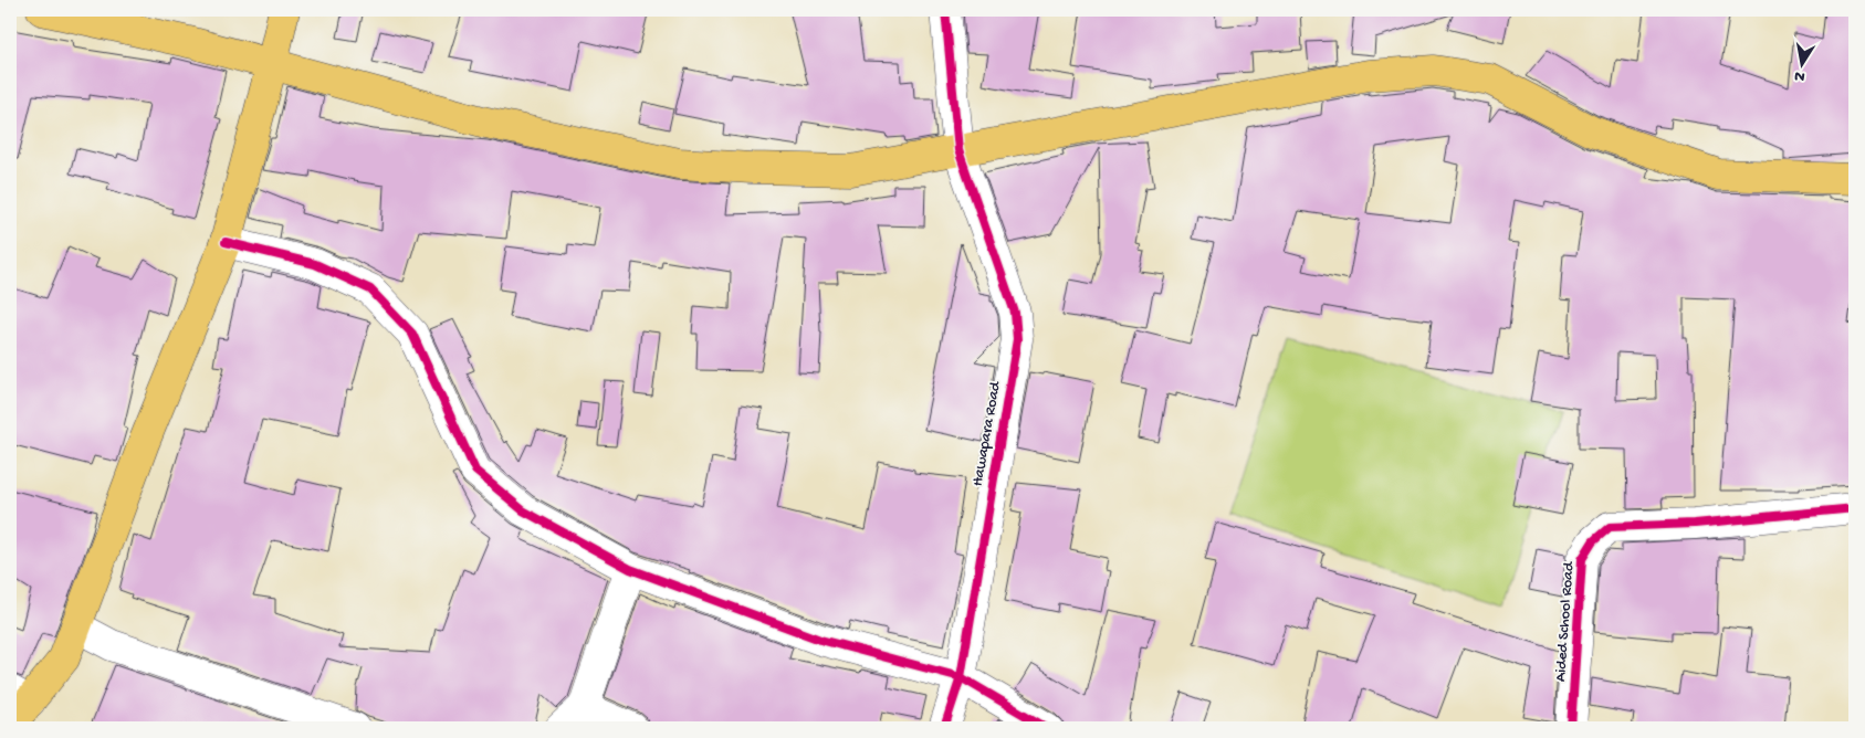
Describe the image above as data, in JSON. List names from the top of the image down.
{
  "streets": {
    "street": ["Hawapara Road", "Aided School Road"]
  },
  "north": "bottom"
}
